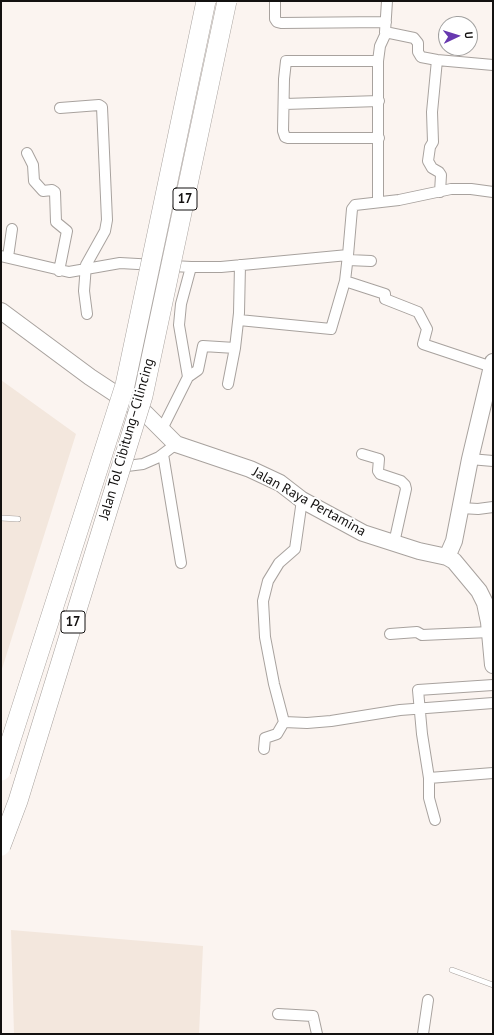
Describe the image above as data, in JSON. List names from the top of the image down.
{
  "streets": {
    "highway": ["17", "Jalan Tol Cibitung–Cilincing"],
    "main road": ["Jalan Raya Pertamina"]
  },
  "north": "right"
}
